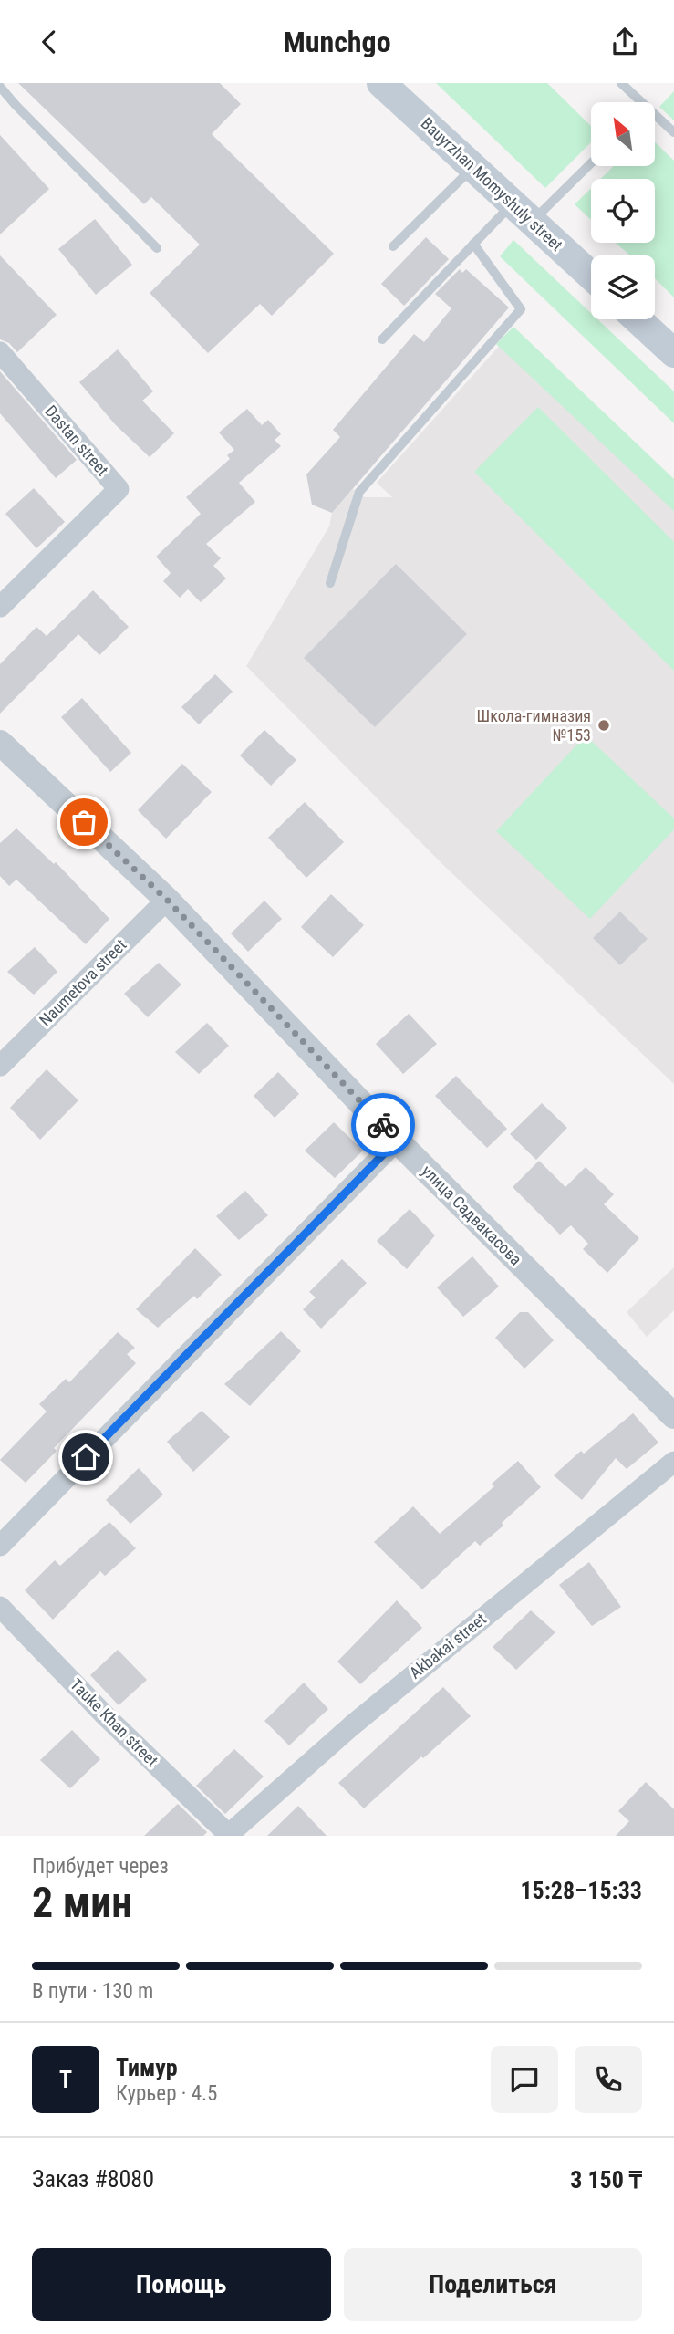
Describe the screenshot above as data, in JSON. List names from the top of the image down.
{
  "streets": {
    "main road": ["Bauyrzhan Momyshuly street"],
    "street": [
      "Dastan street",
      "Naumetova street",
      "улица Садвакасова",
      "Akbakai street",
      "Tauke Khan street"
    ]
  },
  "crossings": [
    ["Naumetova street", "улица Садвакасова"],
    ["Akbakai street", "Tauke Khan street"]
  ],
  "places": ["Школа-гимназия №153"],
  "north": "top left",
  "page": {
    "header": "Munchgo",
    "heading": ["2 мин", "Прибудет через", "15:28–15:33"],
    "panel": [
      "Тимур",
      "Курьер · 4.5",
      "Заказ #8080",
      "3 150 ₸"
    ],
    "bar": "В пути · 130 m",
    "round": "Т",
    "buttons": ["Помощь", "Поделиться"]
  }
}
